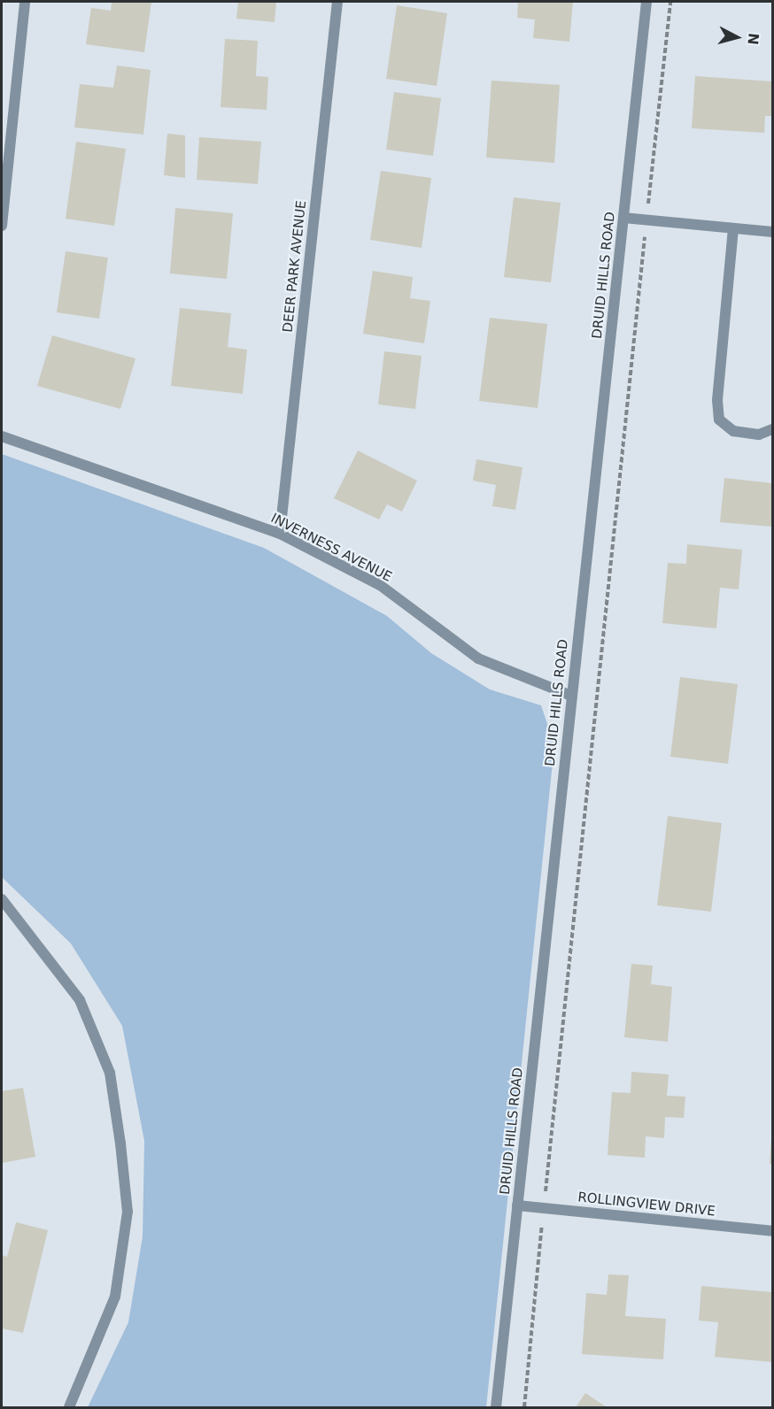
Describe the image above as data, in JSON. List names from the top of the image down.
{
  "streets": {
    "street": [
      "DEER PARK AVENUE",
      "DRUID HILLS ROAD",
      "INVERNESS AVENUE",
      "ROLLINGVIEW DRIVE"
    ]
  },
  "crossings": [
    ["DEER PARK AVENUE", "INVERNESS AVENUE"],
    ["DRUID HILLS ROAD", "INVERNESS AVENUE"],
    ["DRUID HILLS ROAD", "ROLLINGVIEW DRIVE"]
  ],
  "north": "right"
}
